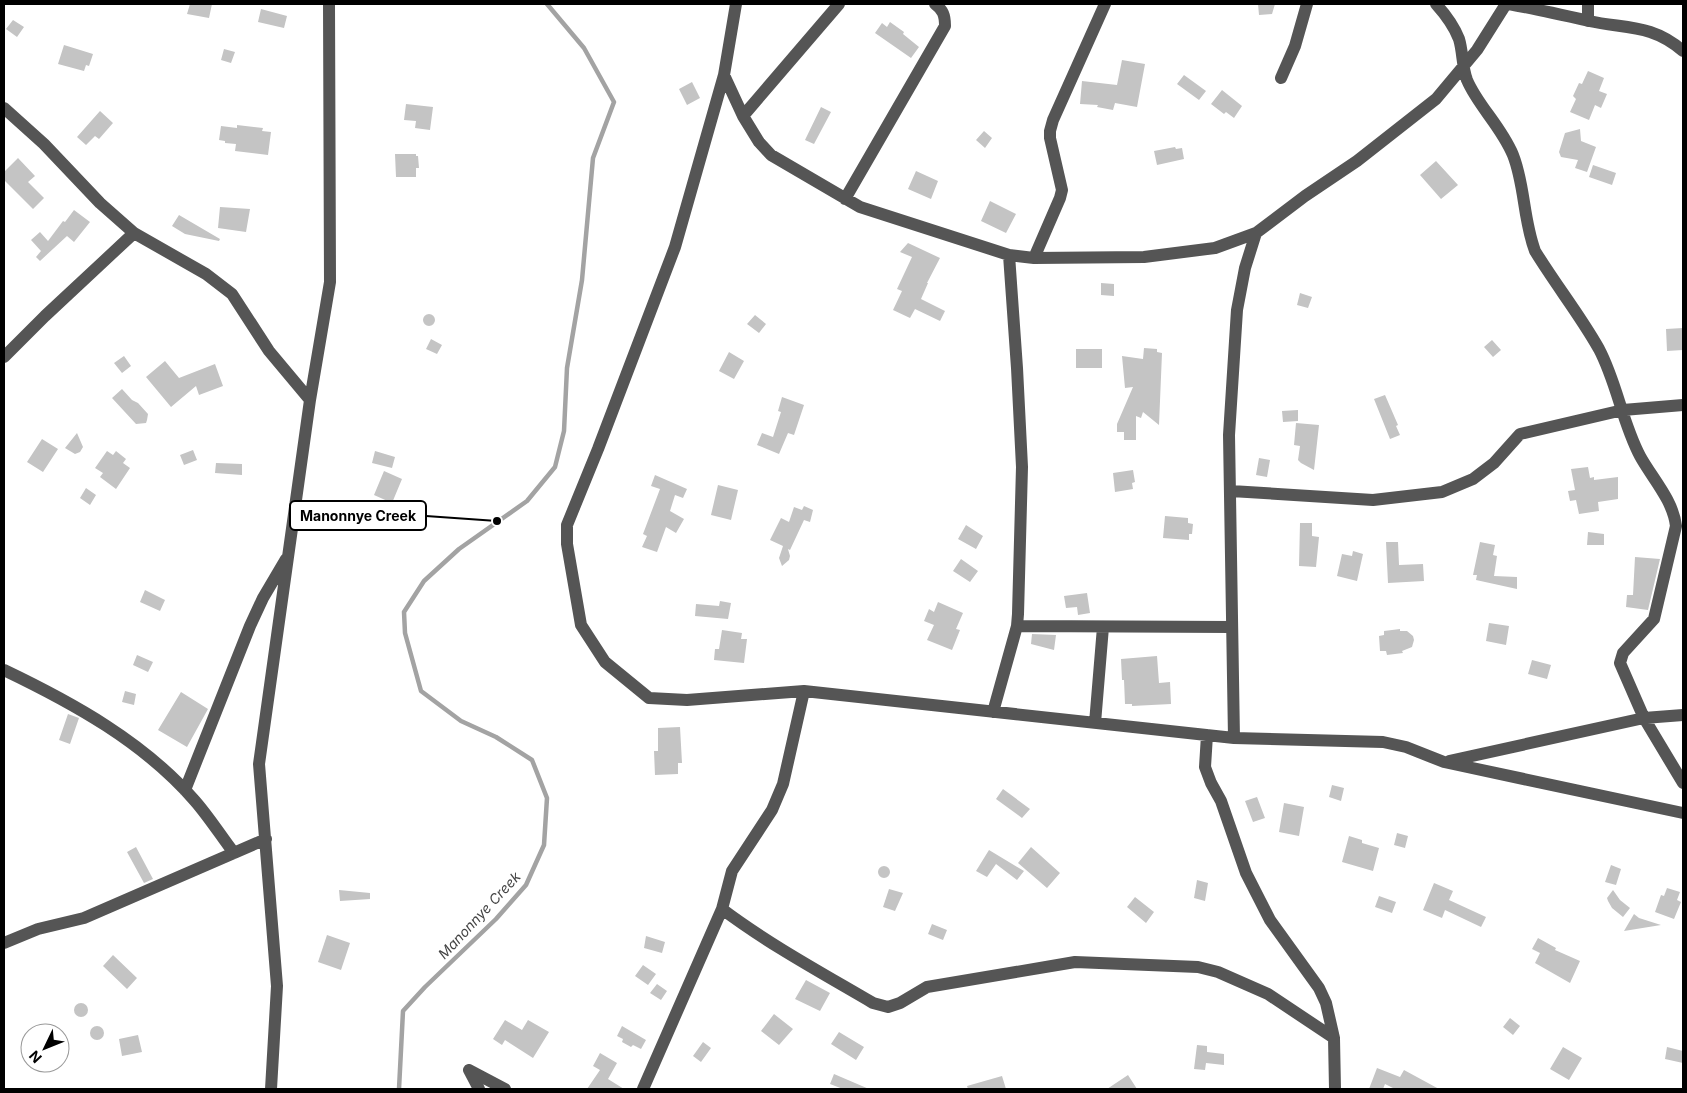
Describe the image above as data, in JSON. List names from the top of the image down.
{
  "water": ["Manonnye Creek"],
  "places": ["Manonnye Creek"],
  "north": "bottom left"
}
